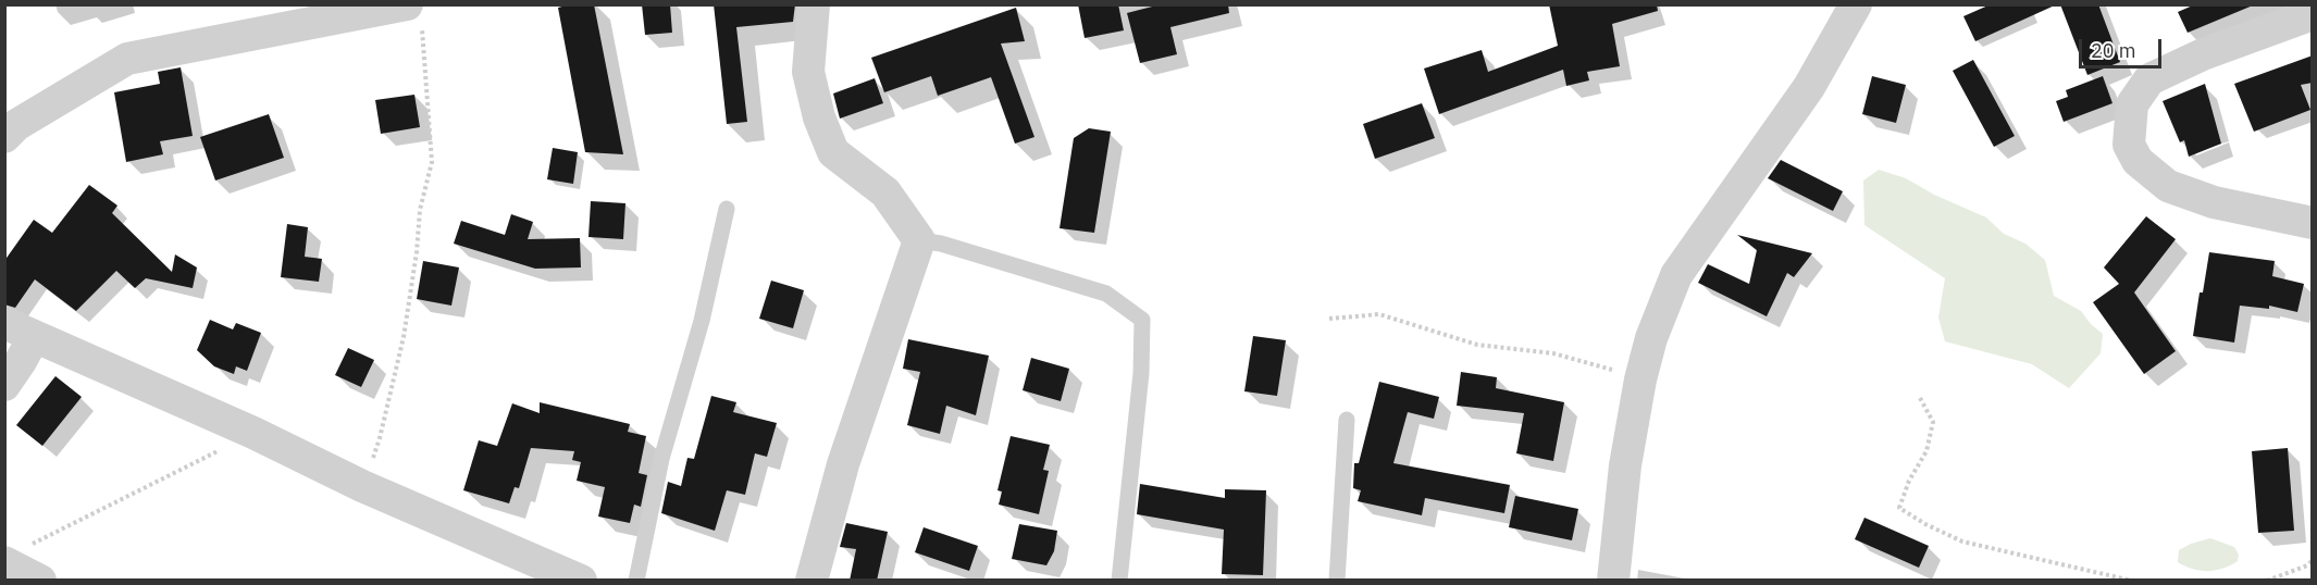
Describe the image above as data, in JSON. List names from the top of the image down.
{
  "scale_bar": "20 m"
}
